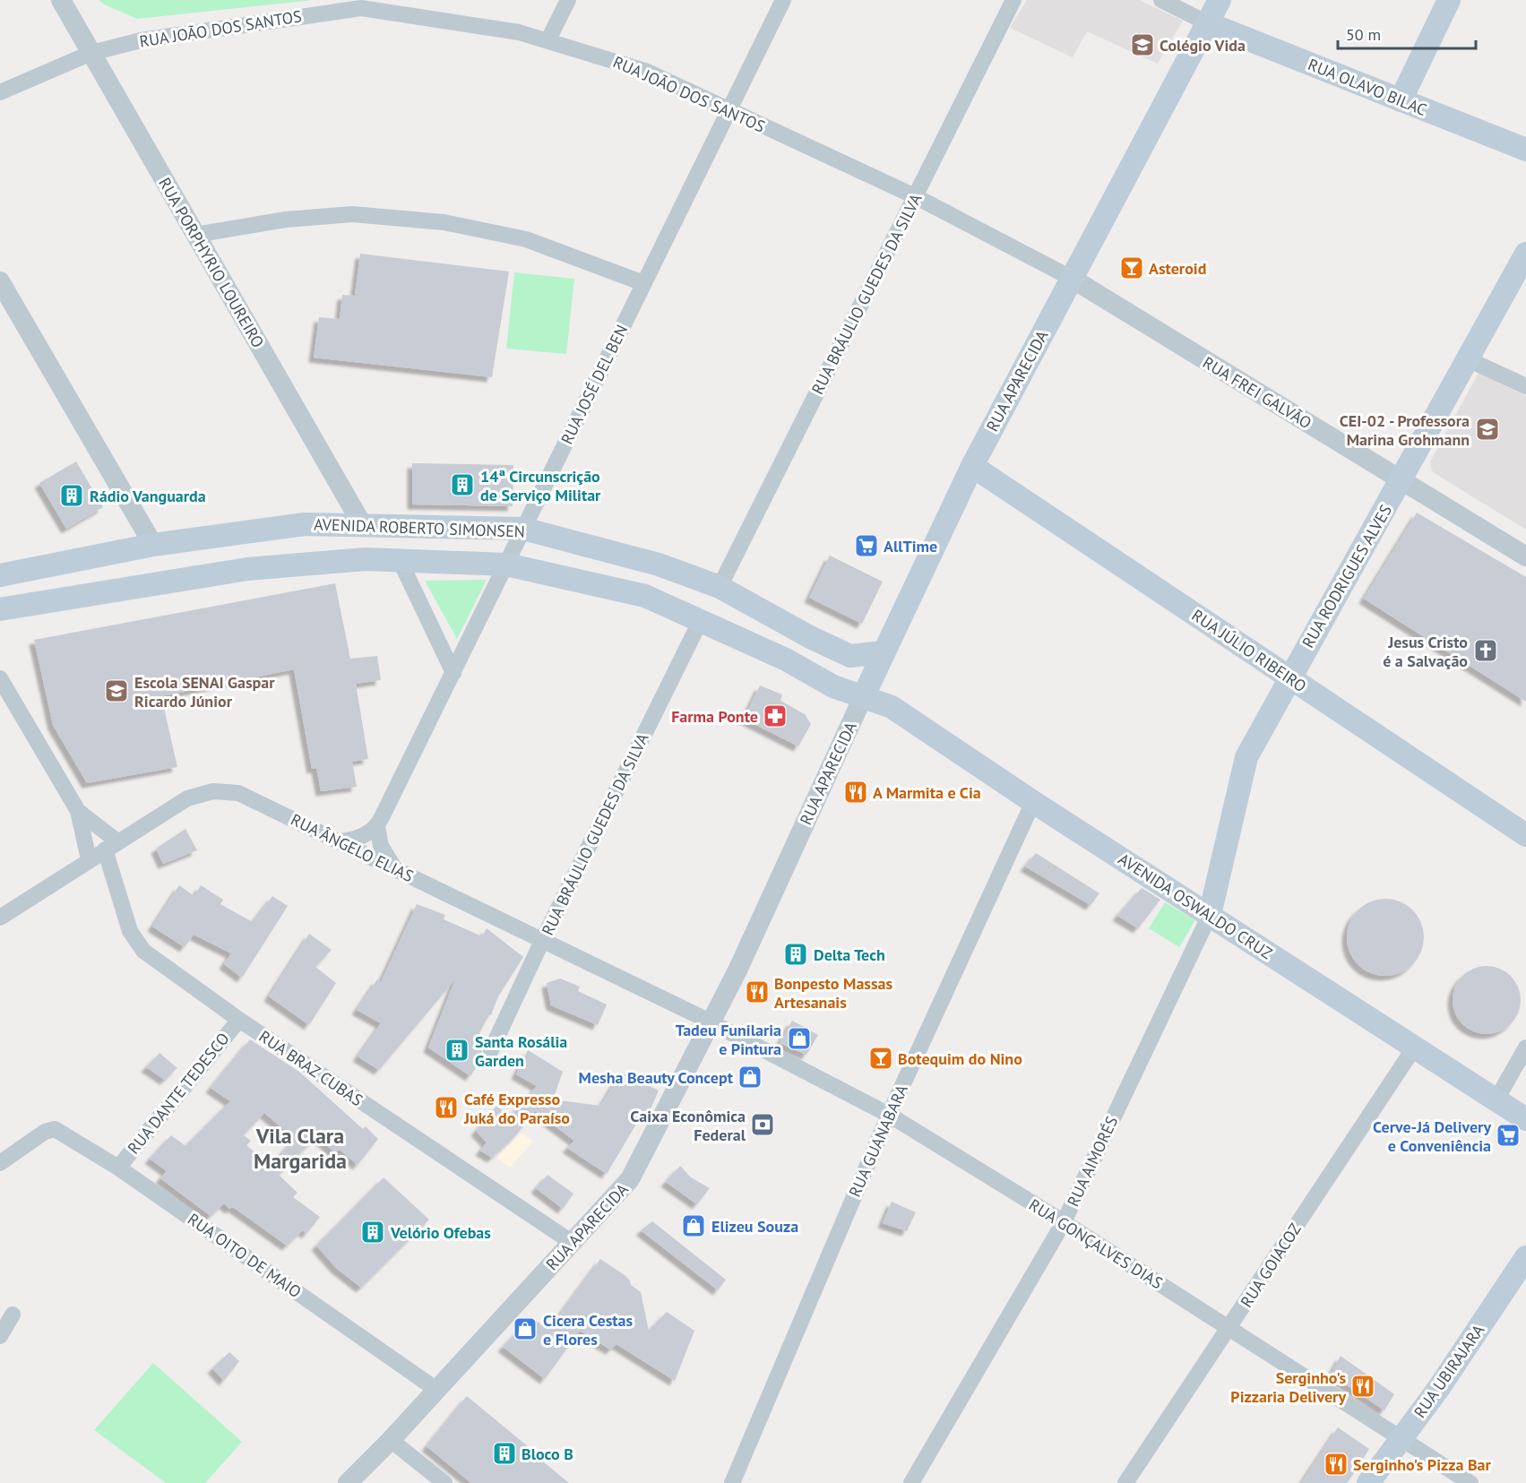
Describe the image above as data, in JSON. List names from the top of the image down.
{
  "streets": {
    "main road": [
      "RUA OLAVO BILAC",
      "RUA APARECIDA",
      "AVENIDA ROBERTO SIMONSEN",
      "RUA RODRIGUES ALVES",
      "RUA JÚLIO RIBEIRO",
      "AVENIDA OSWALDO CRUZ",
      "RUA UBIRAJARA"
    ],
    "street": [
      "RUA JOÃO DOS SANTOS",
      "RUA PORPHYRIO LOUREIRO",
      "RUA BRÁULIO GUEDES DA SILVA",
      "RUA JOSÉ DEL BEN",
      "RUA FREI GALVÃO",
      "RUA ÂNGELO ELIAS",
      "RUA BRAZ CUBAS",
      "RUA DANTE TEDESCO",
      "RUA GUANABARA",
      "RUA AIMORÉS",
      "RUA GONÇALVES DIAS",
      "RUA OITO DE MAIO",
      "RUA GOIACOZ"
    ]
  },
  "crossings": [
    ["RUA JOÃO DOS SANTOS", "RUA PORPHYRIO LOUREIRO"],
    ["RUA JOÃO DOS SANTOS", "RUA BRÁULIO GUEDES DA SILVA"],
    ["RUA JOÃO DOS SANTOS", "RUA APARECIDA"],
    ["RUA JOÃO DOS SANTOS", "RUA JOSÉ DEL BEN"],
    ["RUA JOÃO DOS SANTOS", "RUA FREI GALVÃO"],
    ["RUA OLAVO BILAC", "RUA APARECIDA"],
    ["RUA PORPHYRIO LOUREIRO", "AVENIDA ROBERTO SIMONSEN"],
    ["RUA BRÁULIO GUEDES DA SILVA", "AVENIDA ROBERTO SIMONSEN"],
    ["RUA BRÁULIO GUEDES DA SILVA", "RUA ÂNGELO ELIAS"],
    ["RUA APARECIDA", "RUA FREI GALVÃO"],
    ["RUA APARECIDA", "AVENIDA ROBERTO SIMONSEN"],
    ["RUA APARECIDA", "RUA JÚLIO RIBEIRO"],
    ["RUA APARECIDA", "RUA ÂNGELO ELIAS"],
    ["RUA APARECIDA", "AVENIDA OSWALDO CRUZ"],
    ["RUA APARECIDA", "RUA BRAZ CUBAS"],
    ["RUA APARECIDA", "RUA GONÇALVES DIAS"],
    ["RUA APARECIDA", "RUA OITO DE MAIO"],
    ["RUA JOSÉ DEL BEN", "AVENIDA ROBERTO SIMONSEN"],
    ["RUA FREI GALVÃO", "RUA RODRIGUES ALVES"],
    ["AVENIDA ROBERTO SIMONSEN", "AVENIDA OSWALDO CRUZ"],
    ["RUA RODRIGUES ALVES", "RUA JÚLIO RIBEIRO"],
    ["RUA RODRIGUES ALVES", "AVENIDA OSWALDO CRUZ"],
    ["RUA RODRIGUES ALVES", "RUA AIMORÉS"],
    ["RUA ÂNGELO ELIAS", "RUA BRAZ CUBAS"],
    ["RUA ÂNGELO ELIAS", "RUA GONÇALVES DIAS"],
    ["AVENIDA OSWALDO CRUZ", "RUA GUANABARA"],
    ["AVENIDA OSWALDO CRUZ", "RUA AIMORÉS"],
    ["AVENIDA OSWALDO CRUZ", "RUA GOIACOZ"],
    ["RUA BRAZ CUBAS", "RUA DANTE TEDESCO"],
    ["RUA DANTE TEDESCO", "RUA OITO DE MAIO"],
    ["RUA GUANABARA", "RUA GONÇALVES DIAS"],
    ["RUA AIMORÉS", "RUA GONÇALVES DIAS"],
    ["RUA GONÇALVES DIAS", "RUA GOIACOZ"],
    ["RUA GONÇALVES DIAS", "RUA UBIRAJARA"]
  ],
  "districts": ["Vila Clara Margarida"],
  "places": {
    "school or university": ["Colégio Vida", "CEI-02 - Professora Marina Grohmann", "Escola SENAI Gaspar Ricardo Júnior"],
    "bar": ["Asteroid", "Botequim do Nino"],
    "building": [
      "14ª Circunscrição de Serviço Militar",
      "Rádio Vanguarda",
      "Delta Tech",
      "Santa Rosália Garden",
      "Velório Ofebas",
      "Bloco B"
    ],
    "supermarket": ["AllTime", "Cerve-Já Delivery e Conveniência"],
    "church": ["Jesus Cristo é a Salvação"],
    "pharmacy": ["Farma Ponte"],
    "restaurant": [
      "A Marmita e Cia",
      "Bonpesto Massas Artesanais",
      "Café Expresso Juká do Paraíso",
      "Serginho's Pizzaria Delivery",
      "Serginho's Pizza Bar"
    ],
    "shop": [
      "Tadeu Funilaria e Pintura",
      "Mesha Beauty Concept",
      "Elizeu Souza",
      "Cicera Cestas e Flores"
    ],
    "bank": ["Caixa Econômica Federal"]
  },
  "scale_bar": "50 m"
}
